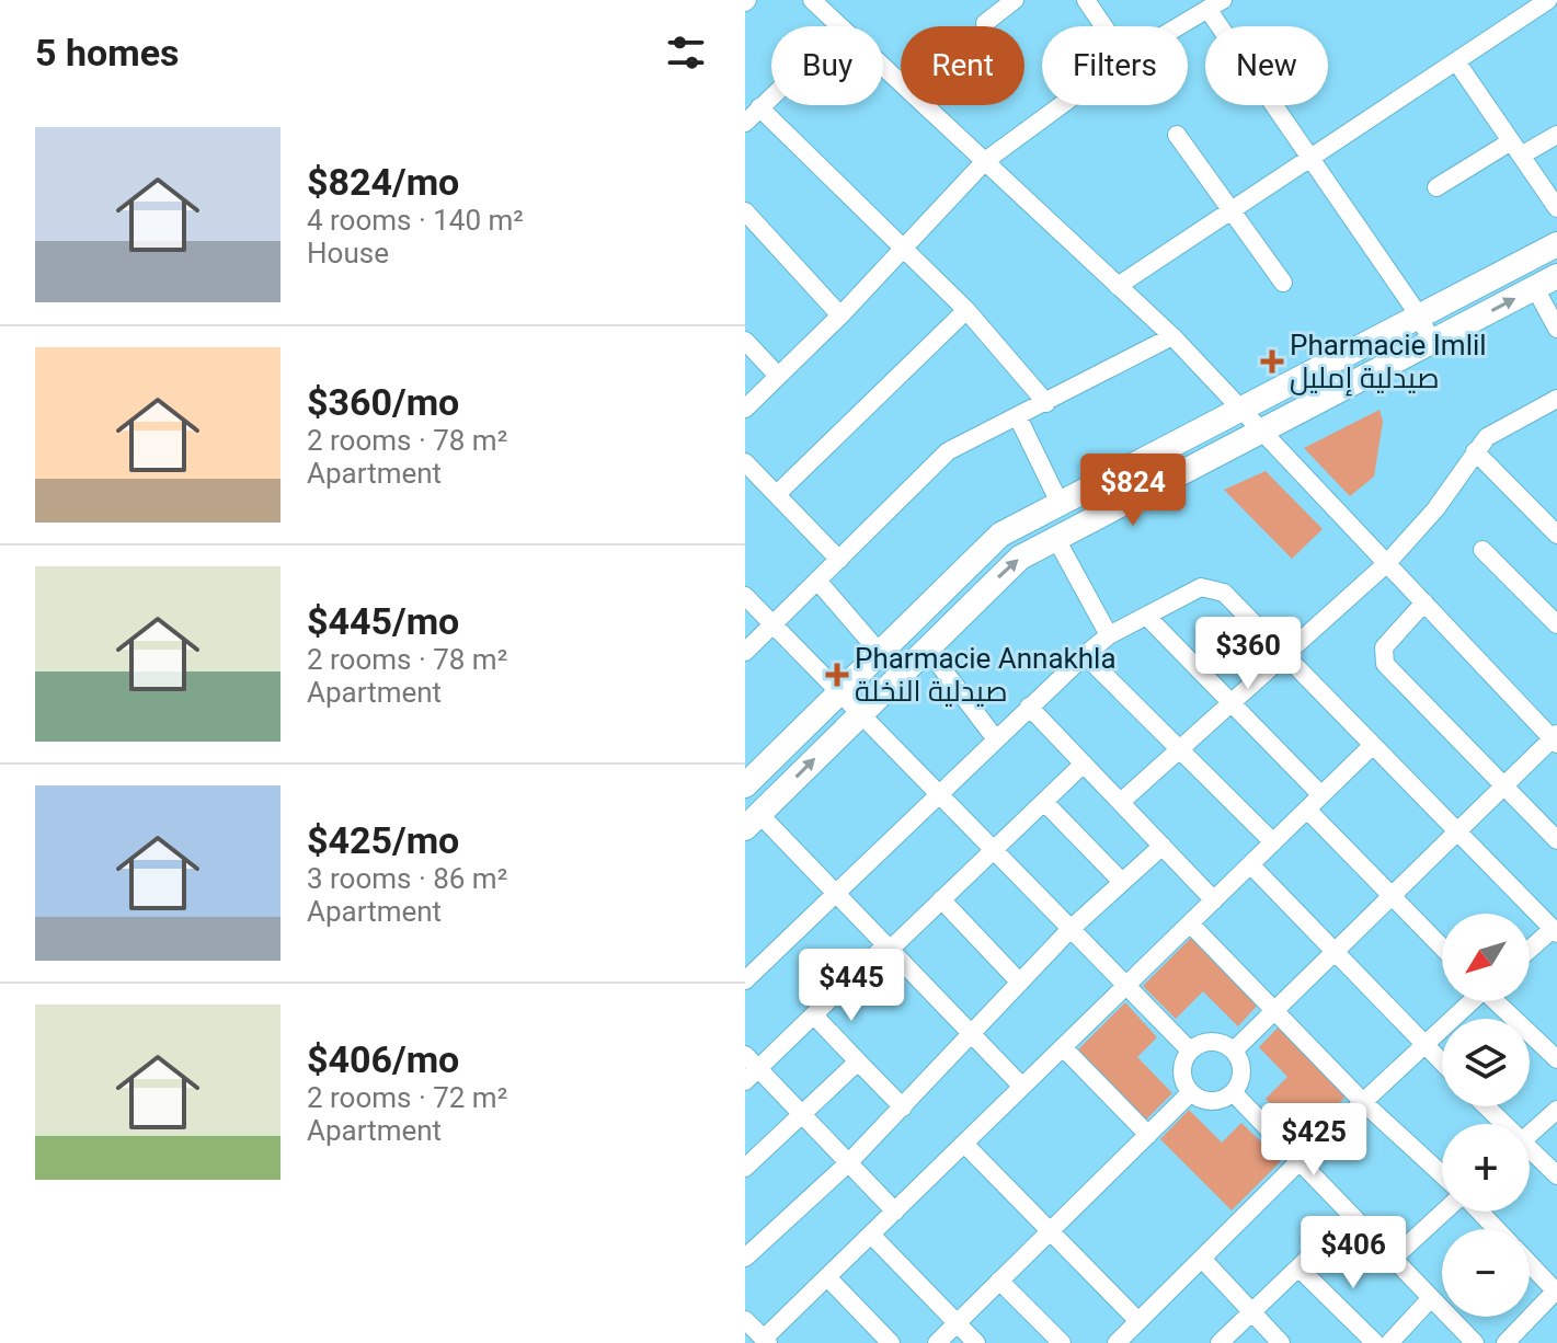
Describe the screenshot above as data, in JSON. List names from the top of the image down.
{
  "places": {
    "health": ["Pharmacie Imlil صيدلية إمليل", "Pharmacie Annakhla صيدلية النخلة"]
  },
  "north": "bottom left",
  "page": {
    "heading": "5 homes",
    "chip": [
      "Buy",
      "Rent",
      "Filters",
      "New"
    ],
    "list": [
      {
        "name": "$824/mo",
        "note": "4 rooms · 140 m² · House"
      },
      {
        "name": "$360/mo",
        "note": "2 rooms · 78 m² · Apartment"
      },
      {
        "name": "$445/mo",
        "note": "2 rooms · 78 m² · Apartment"
      },
      {
        "name": "$425/mo",
        "note": "3 rooms · 86 m² · Apartment"
      },
      {
        "name": "$406/mo",
        "note": "2 rooms · 72 m² · Apartment"
      }
    ],
    "price": [
      "$824",
      "$360",
      "$445",
      "$425",
      "$406"
    ],
    "map_buttons": ["+", "−"]
  }
}
